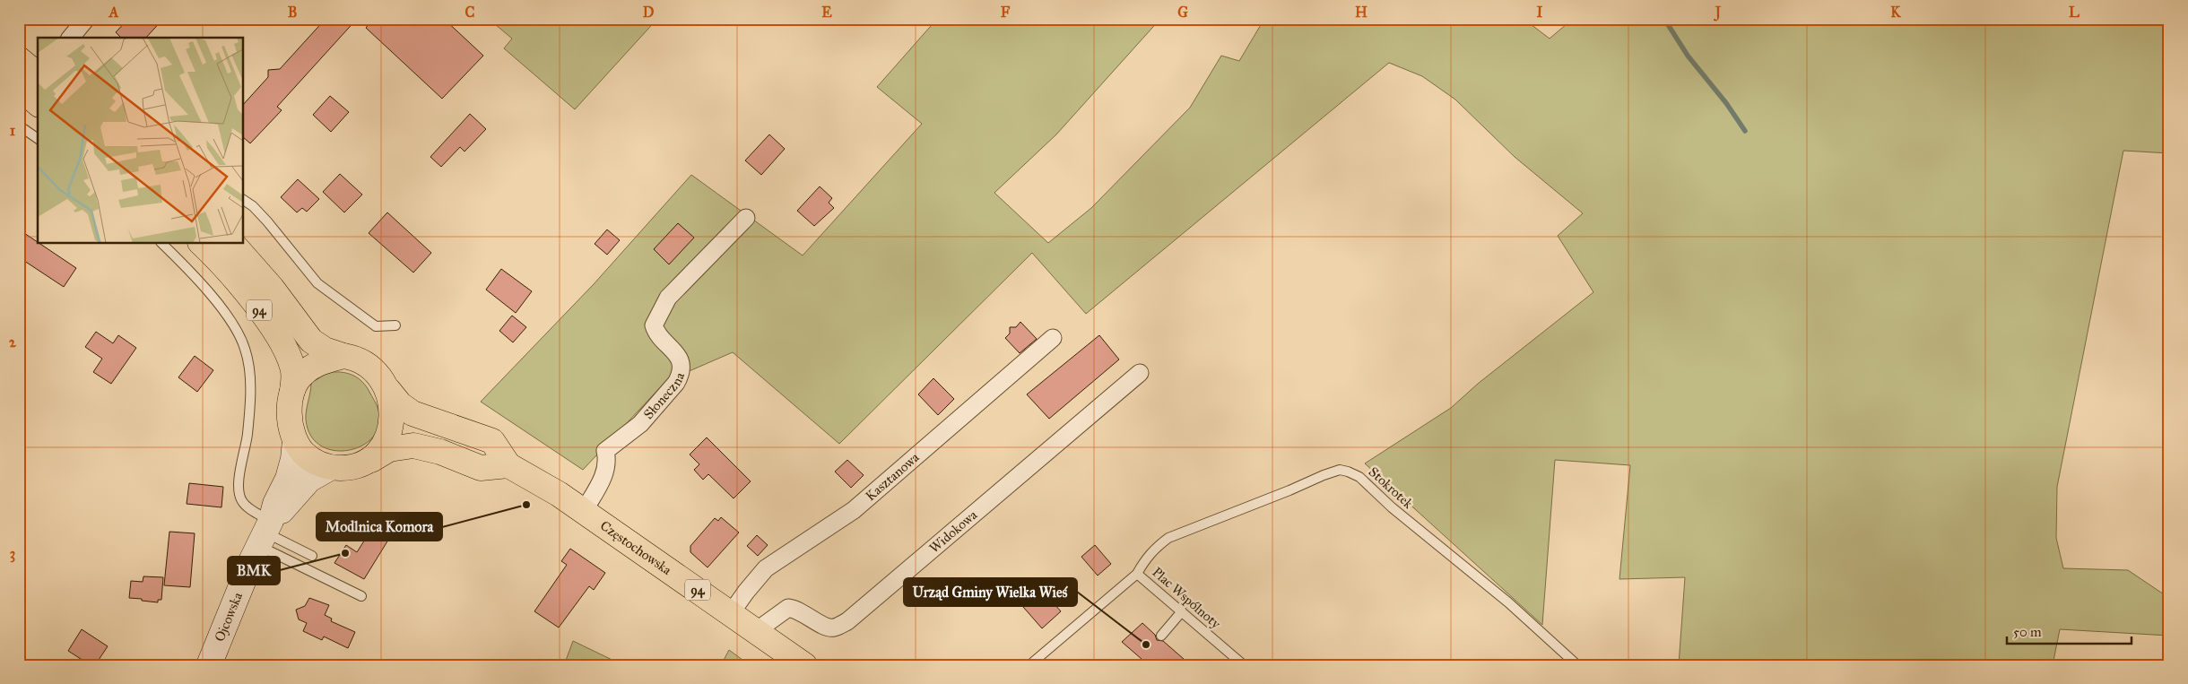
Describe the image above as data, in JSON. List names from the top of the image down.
{
  "streets": {
    "main road": ["94", "Częstochowska"],
    "street": [
      "Słoneczna",
      "Kasztanowa",
      "Widokowa",
      "Ojcowska"
    ],
    "lane": ["Stokrotek", "Plac Wspólnoty"]
  },
  "crossings": [
    ["94", "Częstochowska"],
    ["94", "Ojcowska"],
    ["Słoneczna", "Częstochowska"],
    ["Kasztanowa", "Częstochowska"],
    ["Stokrotek", "Plac Wspólnoty"],
    ["Widokowa", "Częstochowska"],
    ["Częstochowska", "Ojcowska"]
  ],
  "places": ["Modlnica Komora", "BMK", "Urząd Gminy Wielka Wieś"],
  "scale_bar": "50 m",
  "grid": {
    "columns": [
      "A",
      "B",
      "C",
      "D",
      "E",
      "F",
      "G",
      "H",
      "I",
      "J",
      "K",
      "L"
    ],
    "rows": ["1", "2", "3"]
  }
}
